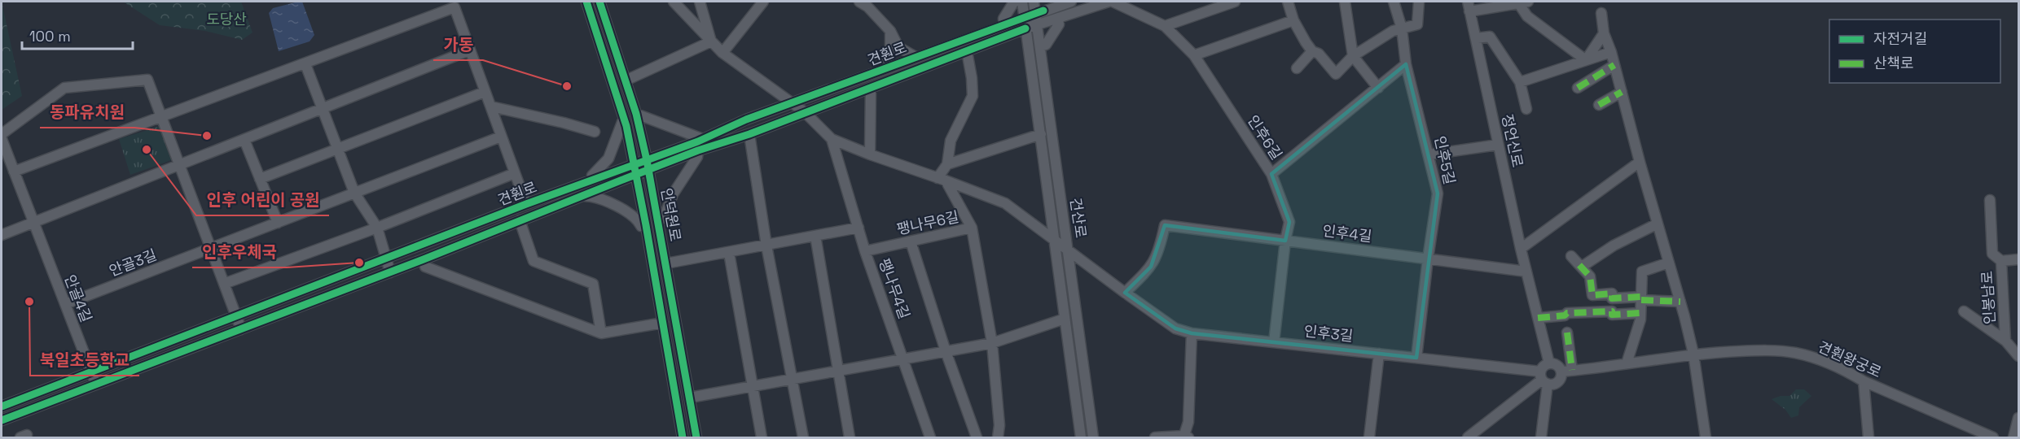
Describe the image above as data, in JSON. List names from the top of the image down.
{
  "streets": {
    "street": [
      "견훤로",
      "인후6길",
      "정언신로",
      "인후5길",
      "안덕원로",
      "건산로",
      "팽나무6길",
      "인후4길",
      "안골3길",
      "팽나무4길",
      "인봉남로",
      "안골4길",
      "인후3길",
      "견훤왕궁로"
    ]
  },
  "crossings": [
    ["견훤로", "안덕원로"],
    ["견훤로", "건산로"],
    ["견훤로", "팽나무6길"],
    ["견훤로", "안골4길"],
    ["인후6길", "인후4길"],
    ["인후6길", "인후3길"],
    ["정언신로", "인후4길"],
    ["정언신로", "인후3길"],
    ["정언신로", "견훤왕궁로"],
    ["인후5길", "인후4길"],
    ["인후5길", "인후3길"],
    ["건산로", "팽나무6길"],
    ["건산로", "인후3길"],
    ["팽나무6길", "팽나무4길"],
    ["팽나무6길", "인후3길"],
    ["인후4길", "인후3길"],
    ["안골3길", "안골4길"],
    ["인후3길", "견훤왕궁로"]
  ],
  "parks": ["도당산"],
  "places": [
    "가동",
    "동파유치원",
    "인후 어린이 공원",
    "인후우체국",
    "북일초등학교"
  ],
  "legend": ["자전거길", "산책로"],
  "scale_bar": "100 m"
}
